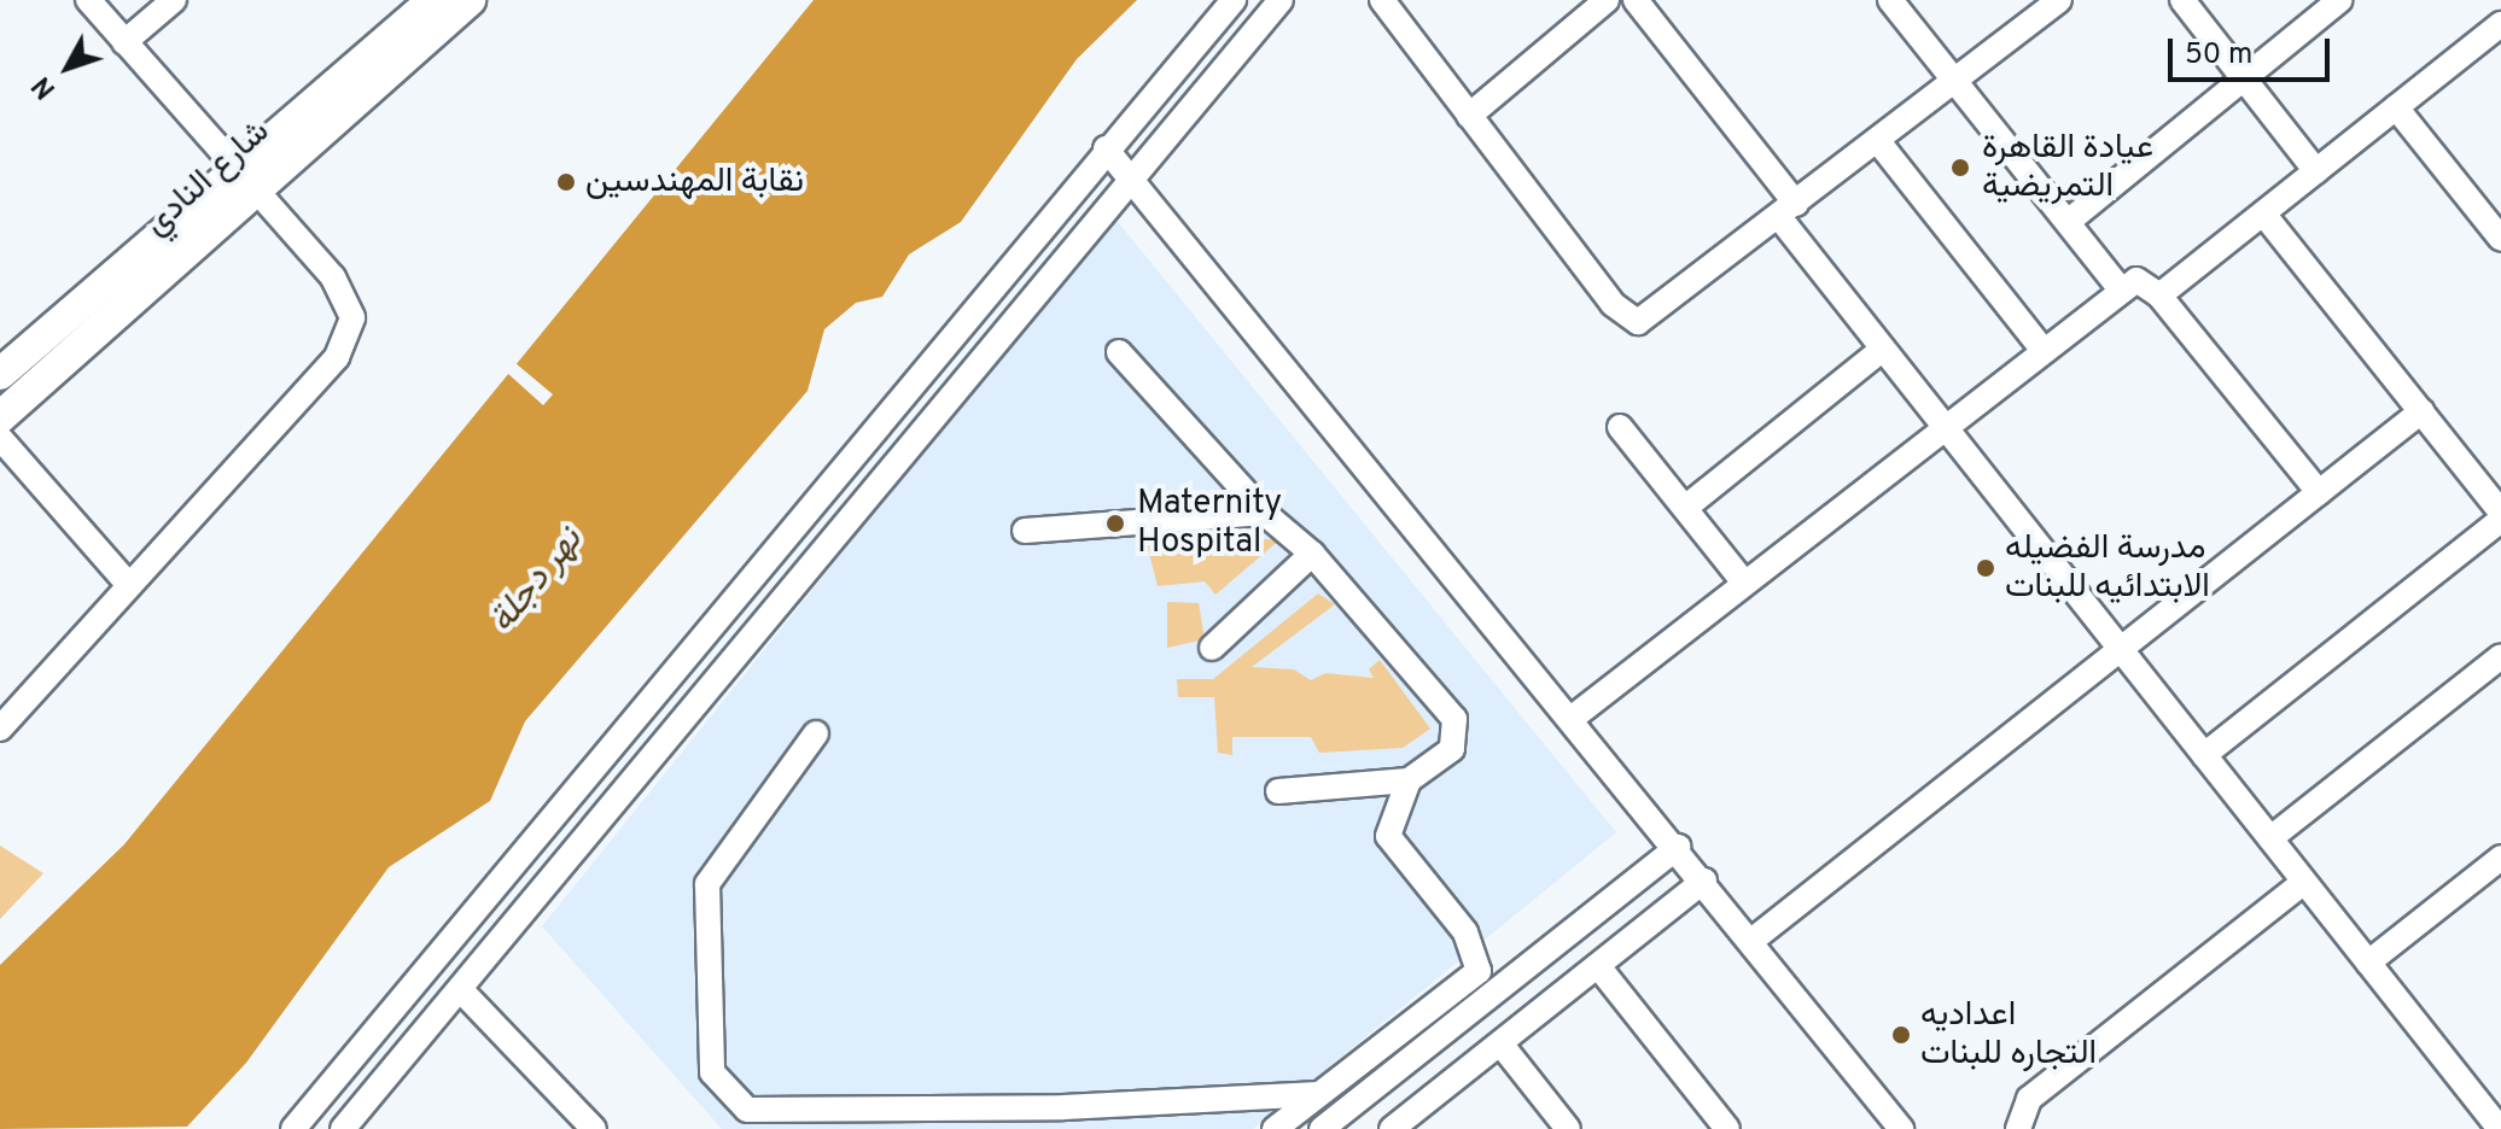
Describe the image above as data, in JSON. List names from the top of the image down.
{
  "streets": {
    "main road": ["شارع النادي"]
  },
  "water": ["نهر دجلة"],
  "places": [
    "عيادة القاهرة التمريضية",
    "نقابة المهندسين",
    "Maternity Hospital",
    "مدرسة الفضيله الابتدائيه للبنات",
    "اعداديه التجاره للبنات"
  ],
  "scale_bar": "50 m",
  "north": "bottom left"
}
